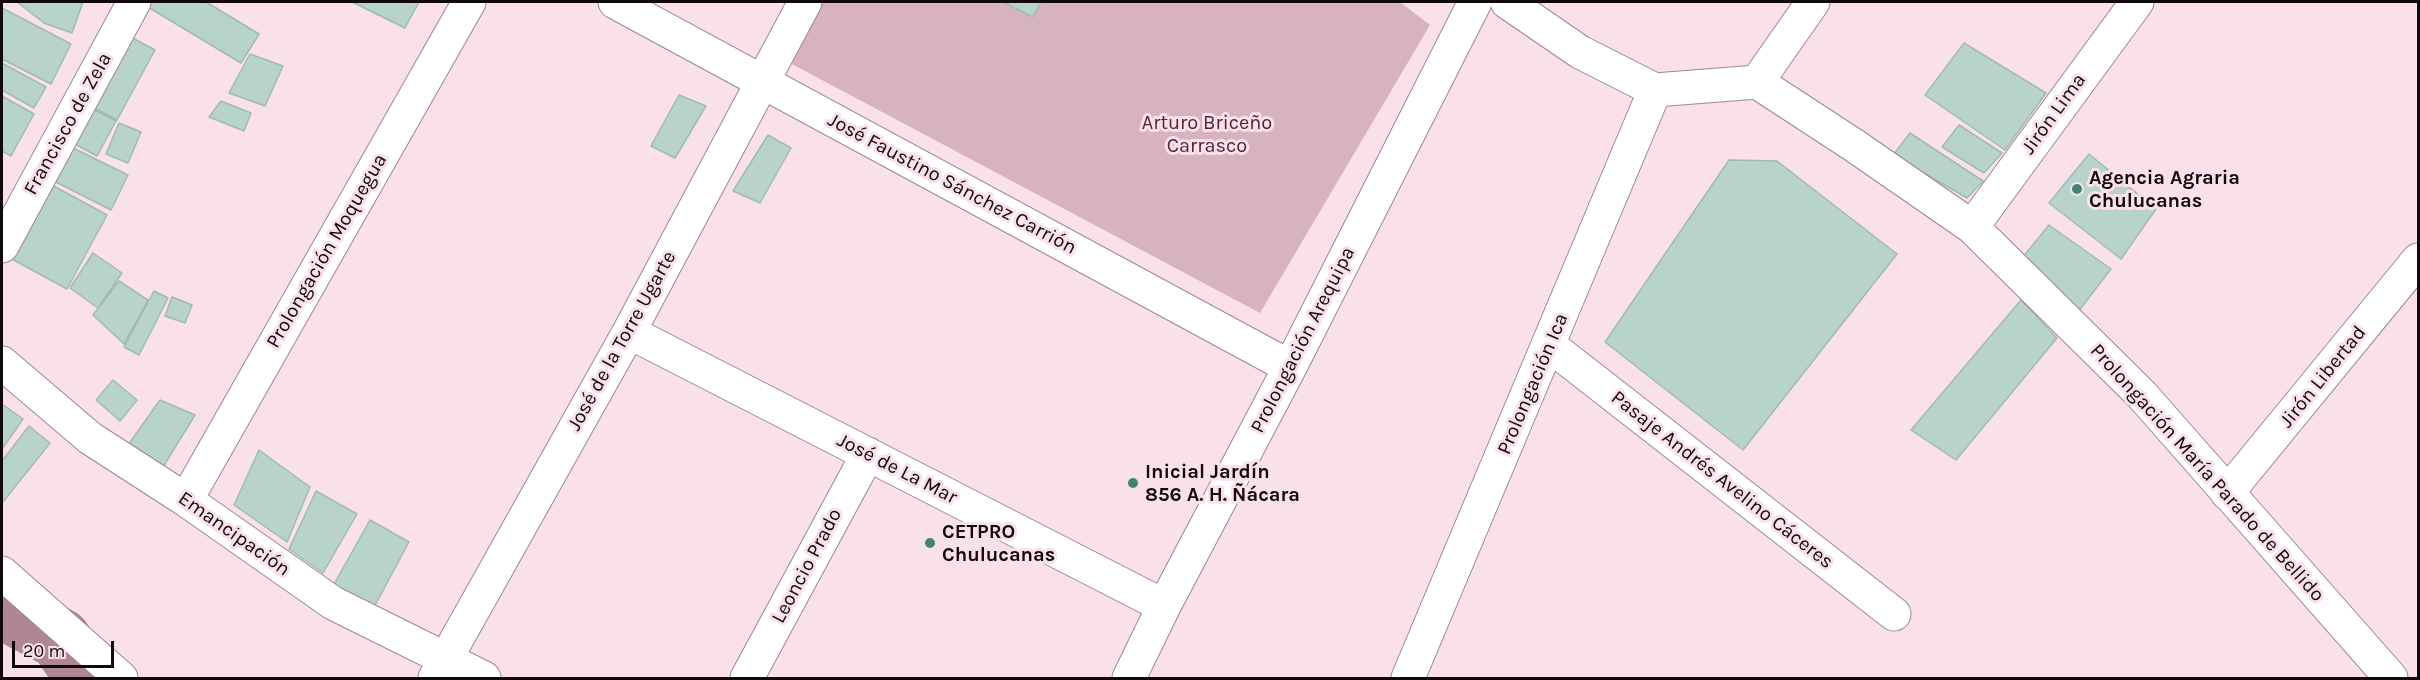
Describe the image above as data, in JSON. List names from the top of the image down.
{
  "streets": {
    "street": [
      "Jirón Lima",
      "Francisco de Zela",
      "José Faustino Sánchez Carrión",
      "Prolongación Moquegua",
      "Prolongación Arequipa",
      "José de la Torre Ugarte",
      "Jirón Libertad",
      "Prolongación Ica",
      "José de La Mar",
      "Prolongación María Parado de Bellido",
      "Pasaje Andrés Avelino Cáceres",
      "Emancipación",
      "Leoncio Prado"
    ]
  },
  "crossings": [
    ["Jirón Lima", "Prolongación María Parado de Bellido"],
    ["José Faustino Sánchez Carrión", "Prolongación Arequipa"],
    ["José Faustino Sánchez Carrión", "José de la Torre Ugarte"],
    ["Prolongación Moquegua", "Emancipación"],
    ["Prolongación Arequipa", "José de La Mar"],
    ["José de la Torre Ugarte", "José de La Mar"],
    ["José de la Torre Ugarte", "Emancipación"],
    ["Jirón Libertad", "Prolongación María Parado de Bellido"],
    ["Prolongación Ica", "Pasaje Andrés Avelino Cáceres"],
    ["José de La Mar", "Leoncio Prado"]
  ],
  "parks": ["Arturo Briceño Carrasco"],
  "places": ["Agencia Agraria Chulucanas", "Inicial Jardín 856 A. H. Ñácara", "CETPRO Chulucanas"],
  "scale_bar": "20 m"
}
